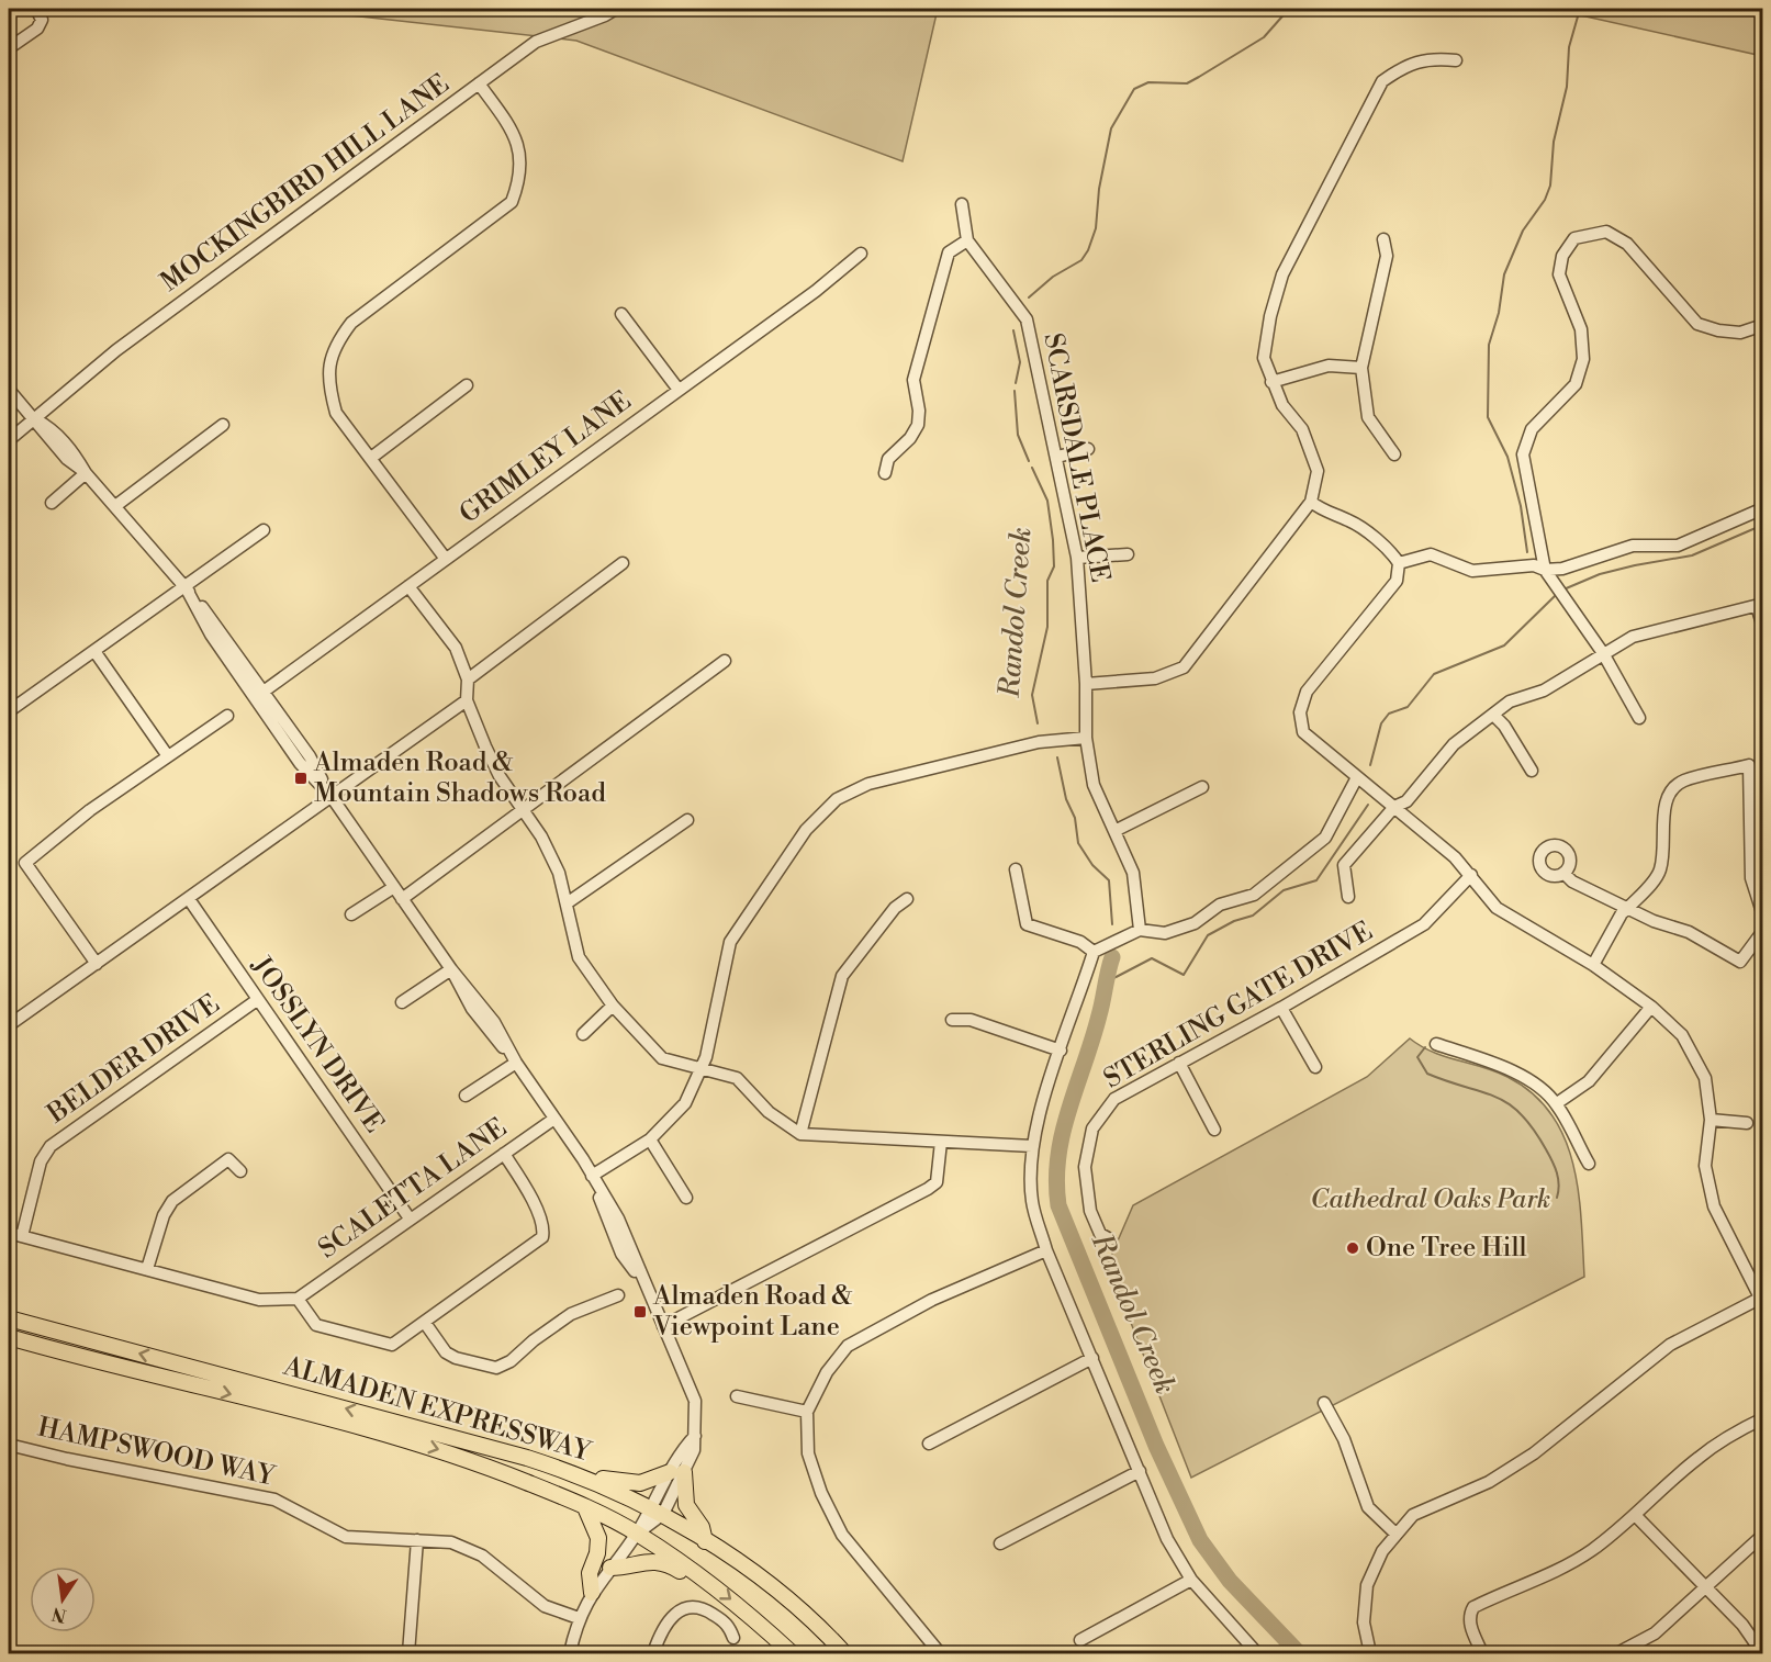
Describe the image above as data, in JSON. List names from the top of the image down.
{
  "streets": {
    "main road": ["ALMADEN EXPRESSWAY"],
    "street": [
      "MOCKINGBIRD HILL LANE",
      "GRIMLEY LANE",
      "SCARSDALE PLACE",
      "STERLING GATE DRIVE",
      "JOSSLYN DRIVE",
      "BELDER DRIVE",
      "SCALETTA LANE",
      "HAMPSWOOD WAY"
    ]
  },
  "crossings": [
    ["JOSSLYN DRIVE", "BELDER DRIVE"],
    ["JOSSLYN DRIVE", "SCALETTA LANE"]
  ],
  "water": ["Randol Creek"],
  "parks": ["Cathedral Oaks Park"],
  "places": {
    "transit": ["Almaden Road & Mountain Shadows Road", "Almaden Road & Viewpoint Lane"],
    "other": ["One Tree Hill"]
  },
  "north": "bottom"
}
